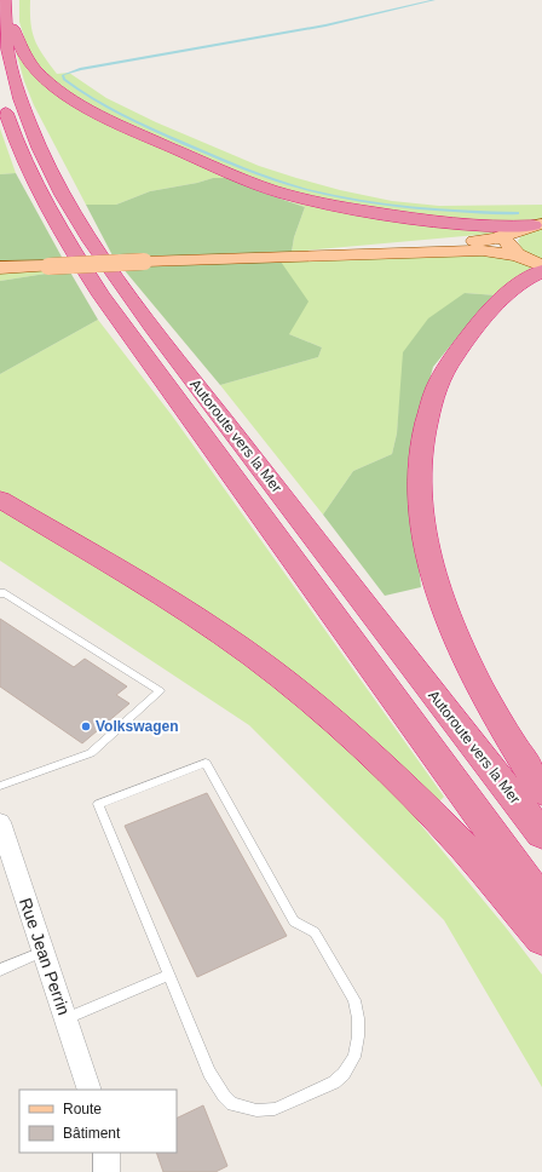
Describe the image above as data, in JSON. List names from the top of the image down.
{
  "streets": {
    "highway": ["Autoroute vers la Mer"],
    "street": ["Rue Jean Perrin"]
  },
  "places": ["Volkswagen"],
  "legend": ["Route", "Bâtiment"]
}
